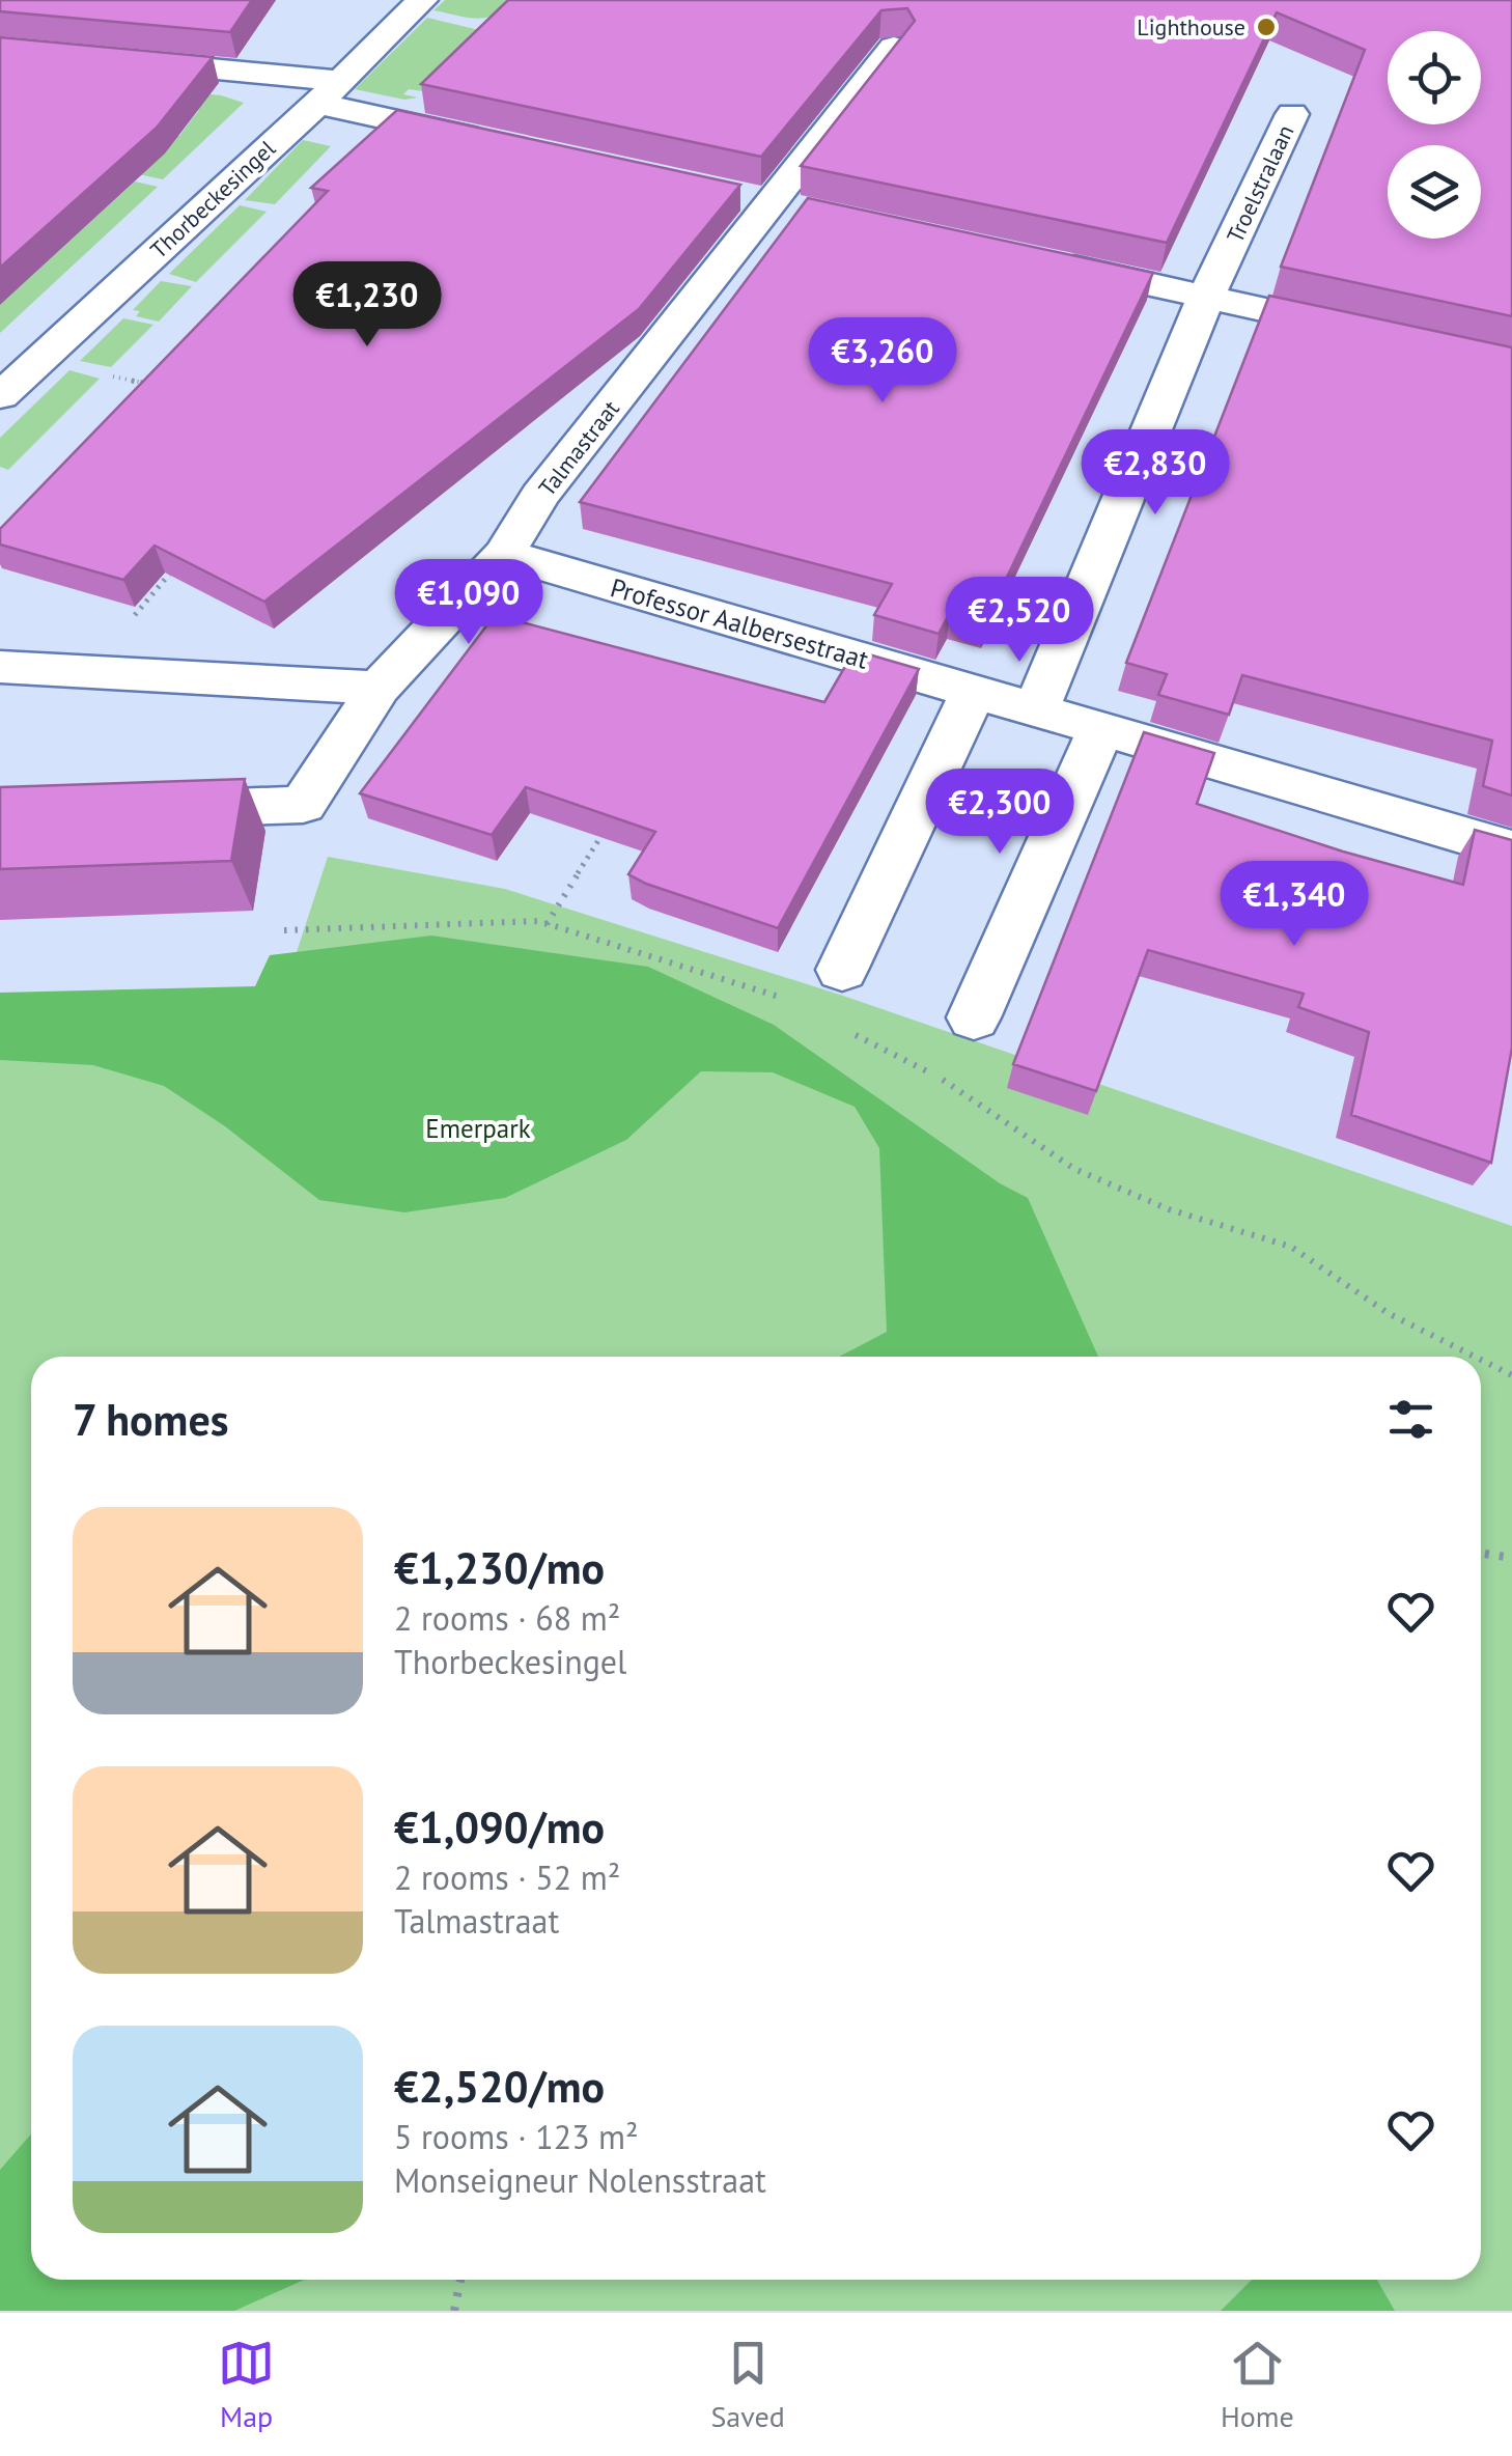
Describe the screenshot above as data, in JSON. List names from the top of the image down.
{
  "streets": {
    "street": [
      "Troelstralaan",
      "Thorbeckesingel",
      "Talmastraat",
      "Professor Aalbersestraat"
    ]
  },
  "crossings": [
    ["Troelstralaan", "Professor Aalbersestraat"],
    ["Talmastraat", "Professor Aalbersestraat"]
  ],
  "parks": ["Emerpark"],
  "places": ["Lighthouse"],
  "page": {
    "price": [
      "€1,230",
      "€3,260",
      "€2,830",
      "€1,090",
      "€2,520",
      "€2,300",
      "€1,340"
    ],
    "heading": "7 homes",
    "list": [
      {
        "name": "€1,230/mo",
        "note": "2 rooms · 68 m² · Thorbeckesingel"
      },
      {
        "name": "€1,090/mo",
        "note": "2 rooms · 52 m² · Talmastraat"
      },
      {
        "name": "€2,520/mo",
        "note": "5 rooms · 123 m² · Monseigneur Nolensstraat"
      }
    ],
    "tabs": ["Map", "Saved", "Home"]
  }
}
